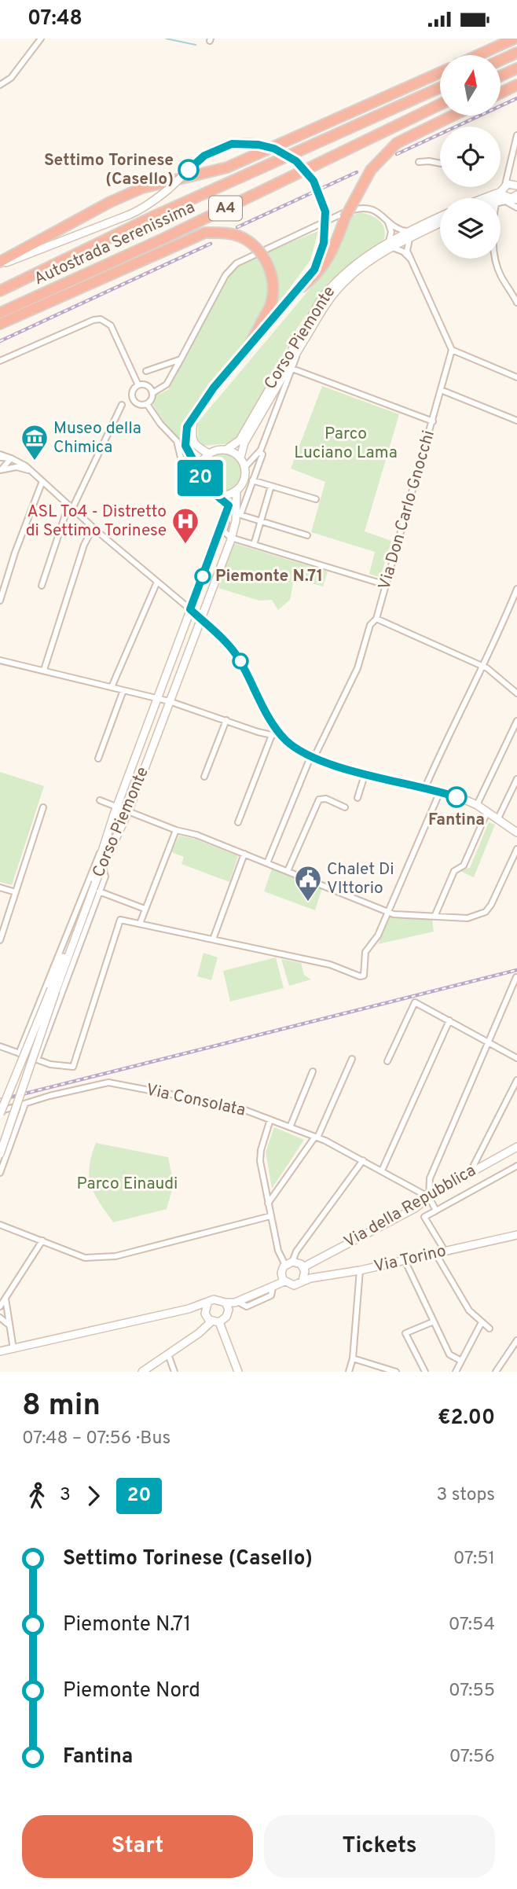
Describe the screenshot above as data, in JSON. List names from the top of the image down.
{
  "streets": {
    "highway": ["A4", "Autostrada Serenissima"],
    "main road": ["Corso Piemonte", "Via della Repubblica", "Via Torino"],
    "street": ["Via Don Carlo Gnocchi", "Via Consolata"]
  },
  "crossings": [
    ["Corso Piemonte", "Via Consolata"],
    ["Via Consolata", "Via della Repubblica"],
    ["Via della Repubblica", "Via Torino"]
  ],
  "parks": ["Parco Luciano Lama", "Parco Einaudi"],
  "places": {
    "other": ["Settimo Torinese (Casello)", "Piemonte N.71", "Fantina"],
    "museum": ["Museo della Chimica"],
    "hospital": ["ASL To4 - Distretto di Settimo Torinese"],
    "public building": ["Chalet Di VIttorio"]
  },
  "lines": ["bus line 20"],
  "north": "top",
  "page": {
    "status": "07:48",
    "on_map": "20",
    "heading": ["8 min", "07:48 – 07:56 · Bus", "€2.00"],
    "legs": ["3", "20", "3 stops"],
    "list": [
      {
        "name": "Settimo Torinese (Casello)",
        "value": "07:51"
      },
      {
        "name": "Piemonte N.71",
        "value": "07:54"
      },
      {
        "name": "Piemonte Nord",
        "value": "07:55"
      },
      {
        "name": "Fantina",
        "value": "07:56"
      }
    ],
    "buttons": ["Start", "Tickets"]
  }
}
